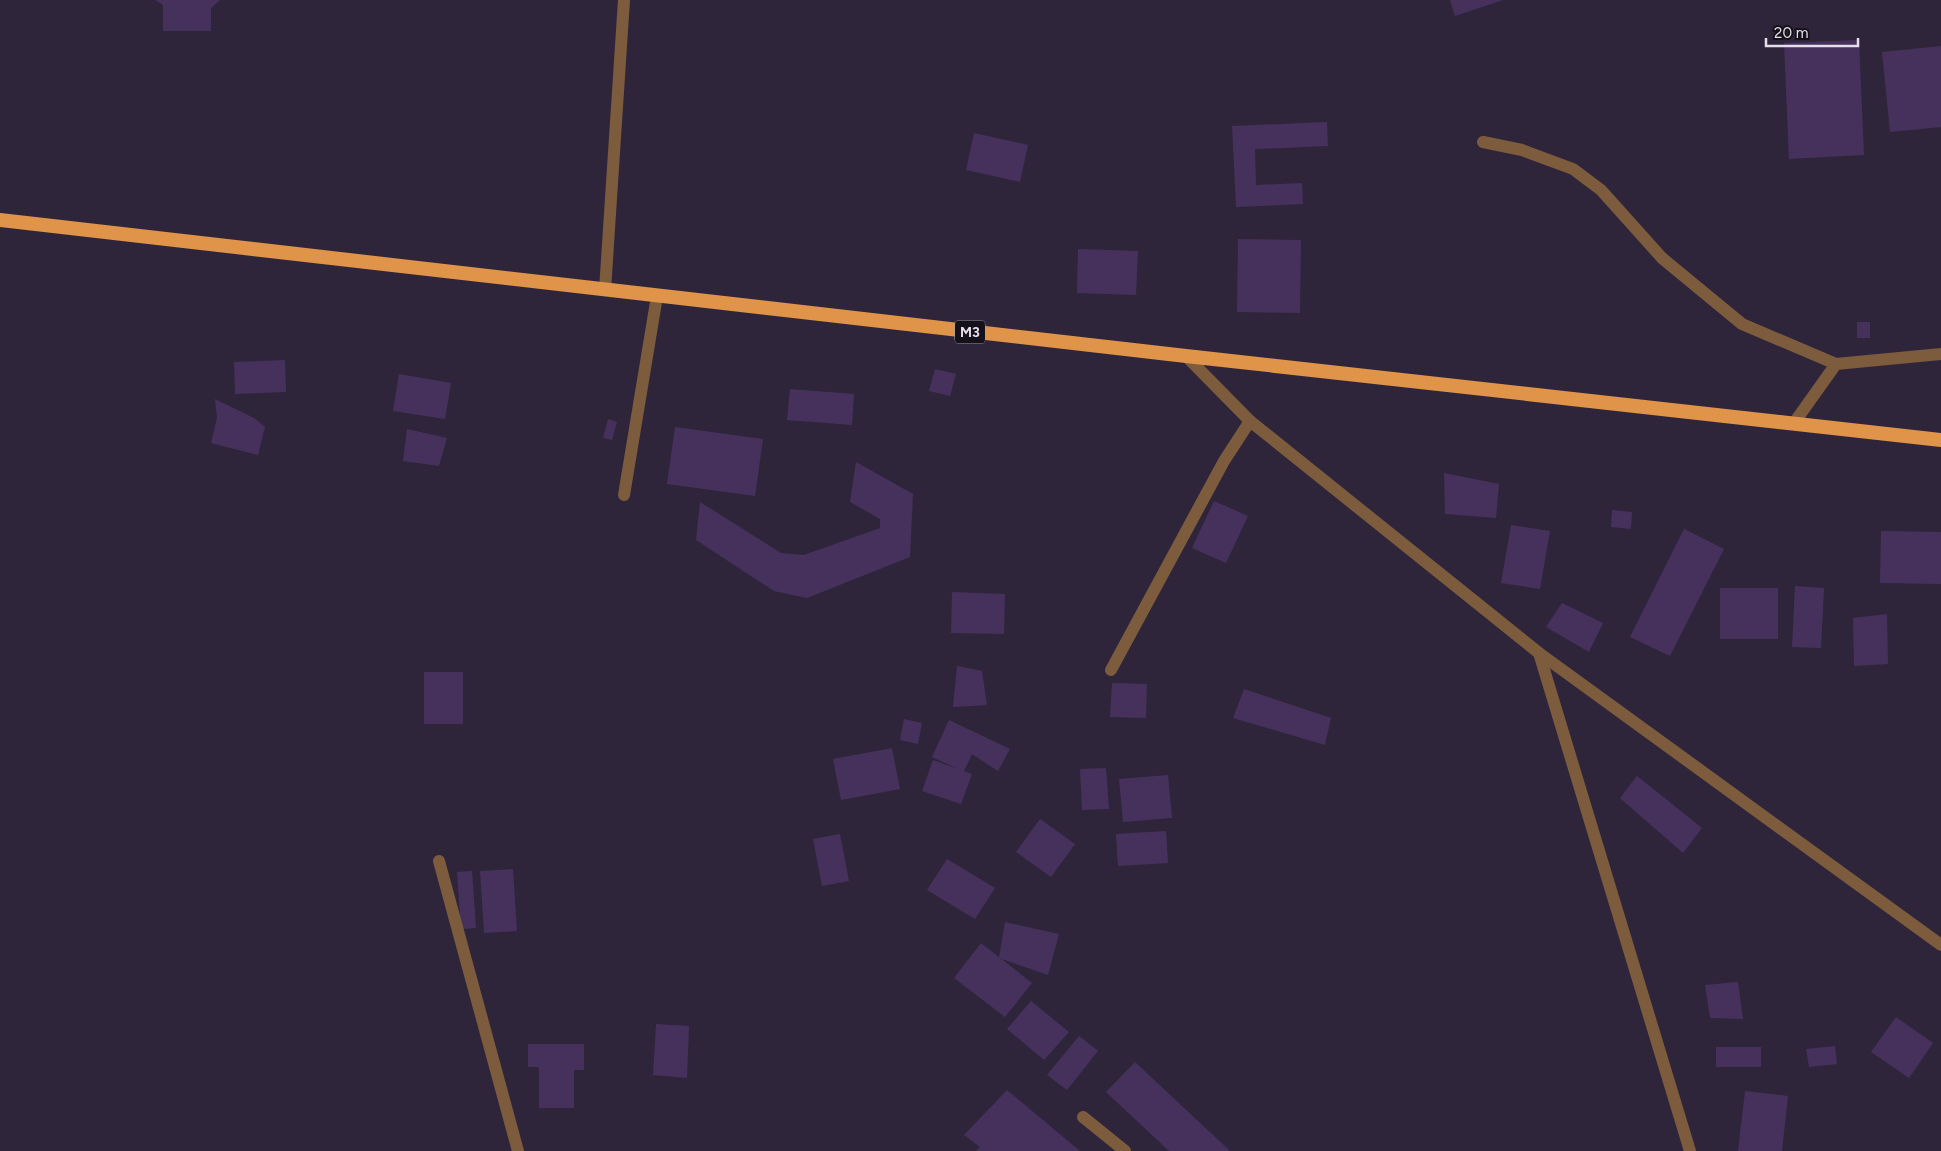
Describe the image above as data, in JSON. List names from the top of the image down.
{
  "streets": {
    "highway": ["M3"]
  },
  "scale_bar": "20 m"
}
